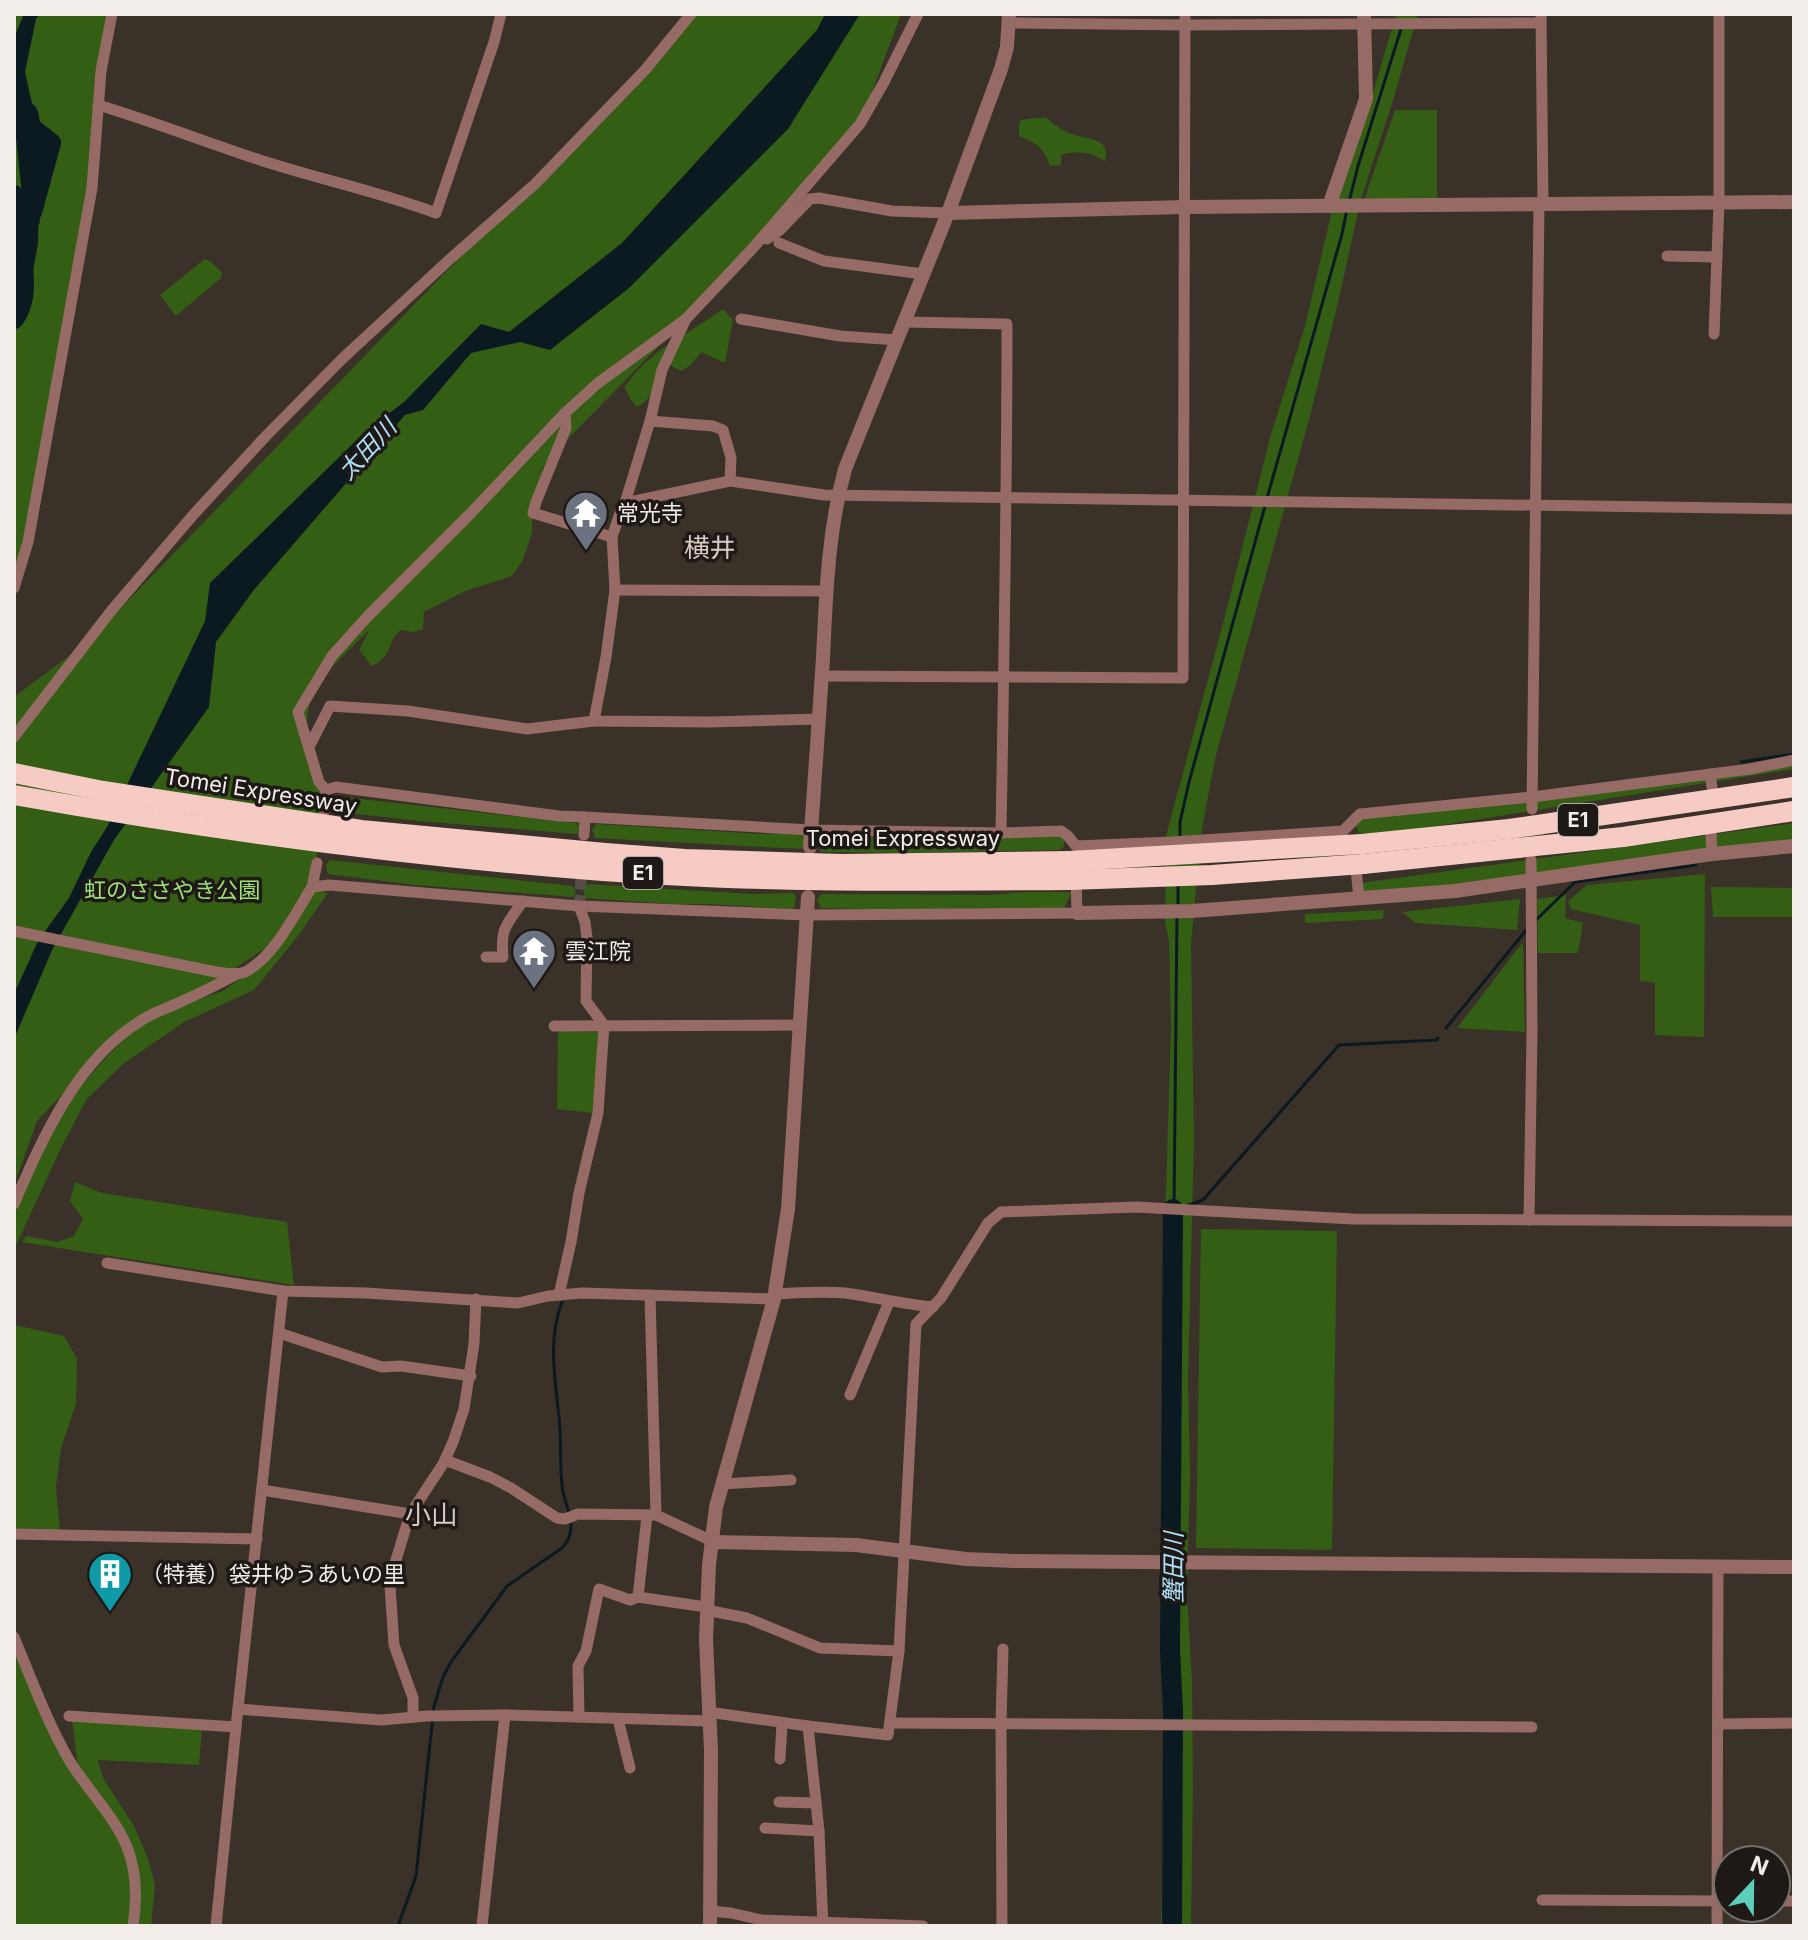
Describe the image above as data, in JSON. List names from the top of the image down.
{
  "streets": {
    "highway": ["Tomei Expressway", "E1"]
  },
  "districts": ["横井", "小山"],
  "water": ["太田川", "蟹田川"],
  "parks": ["虹のささやき公園"],
  "places": {
    "temple": ["常光寺", "雲江院"],
    "building": ["（特養）袋井ゆうあいの里"]
  },
  "north": "top"
}
